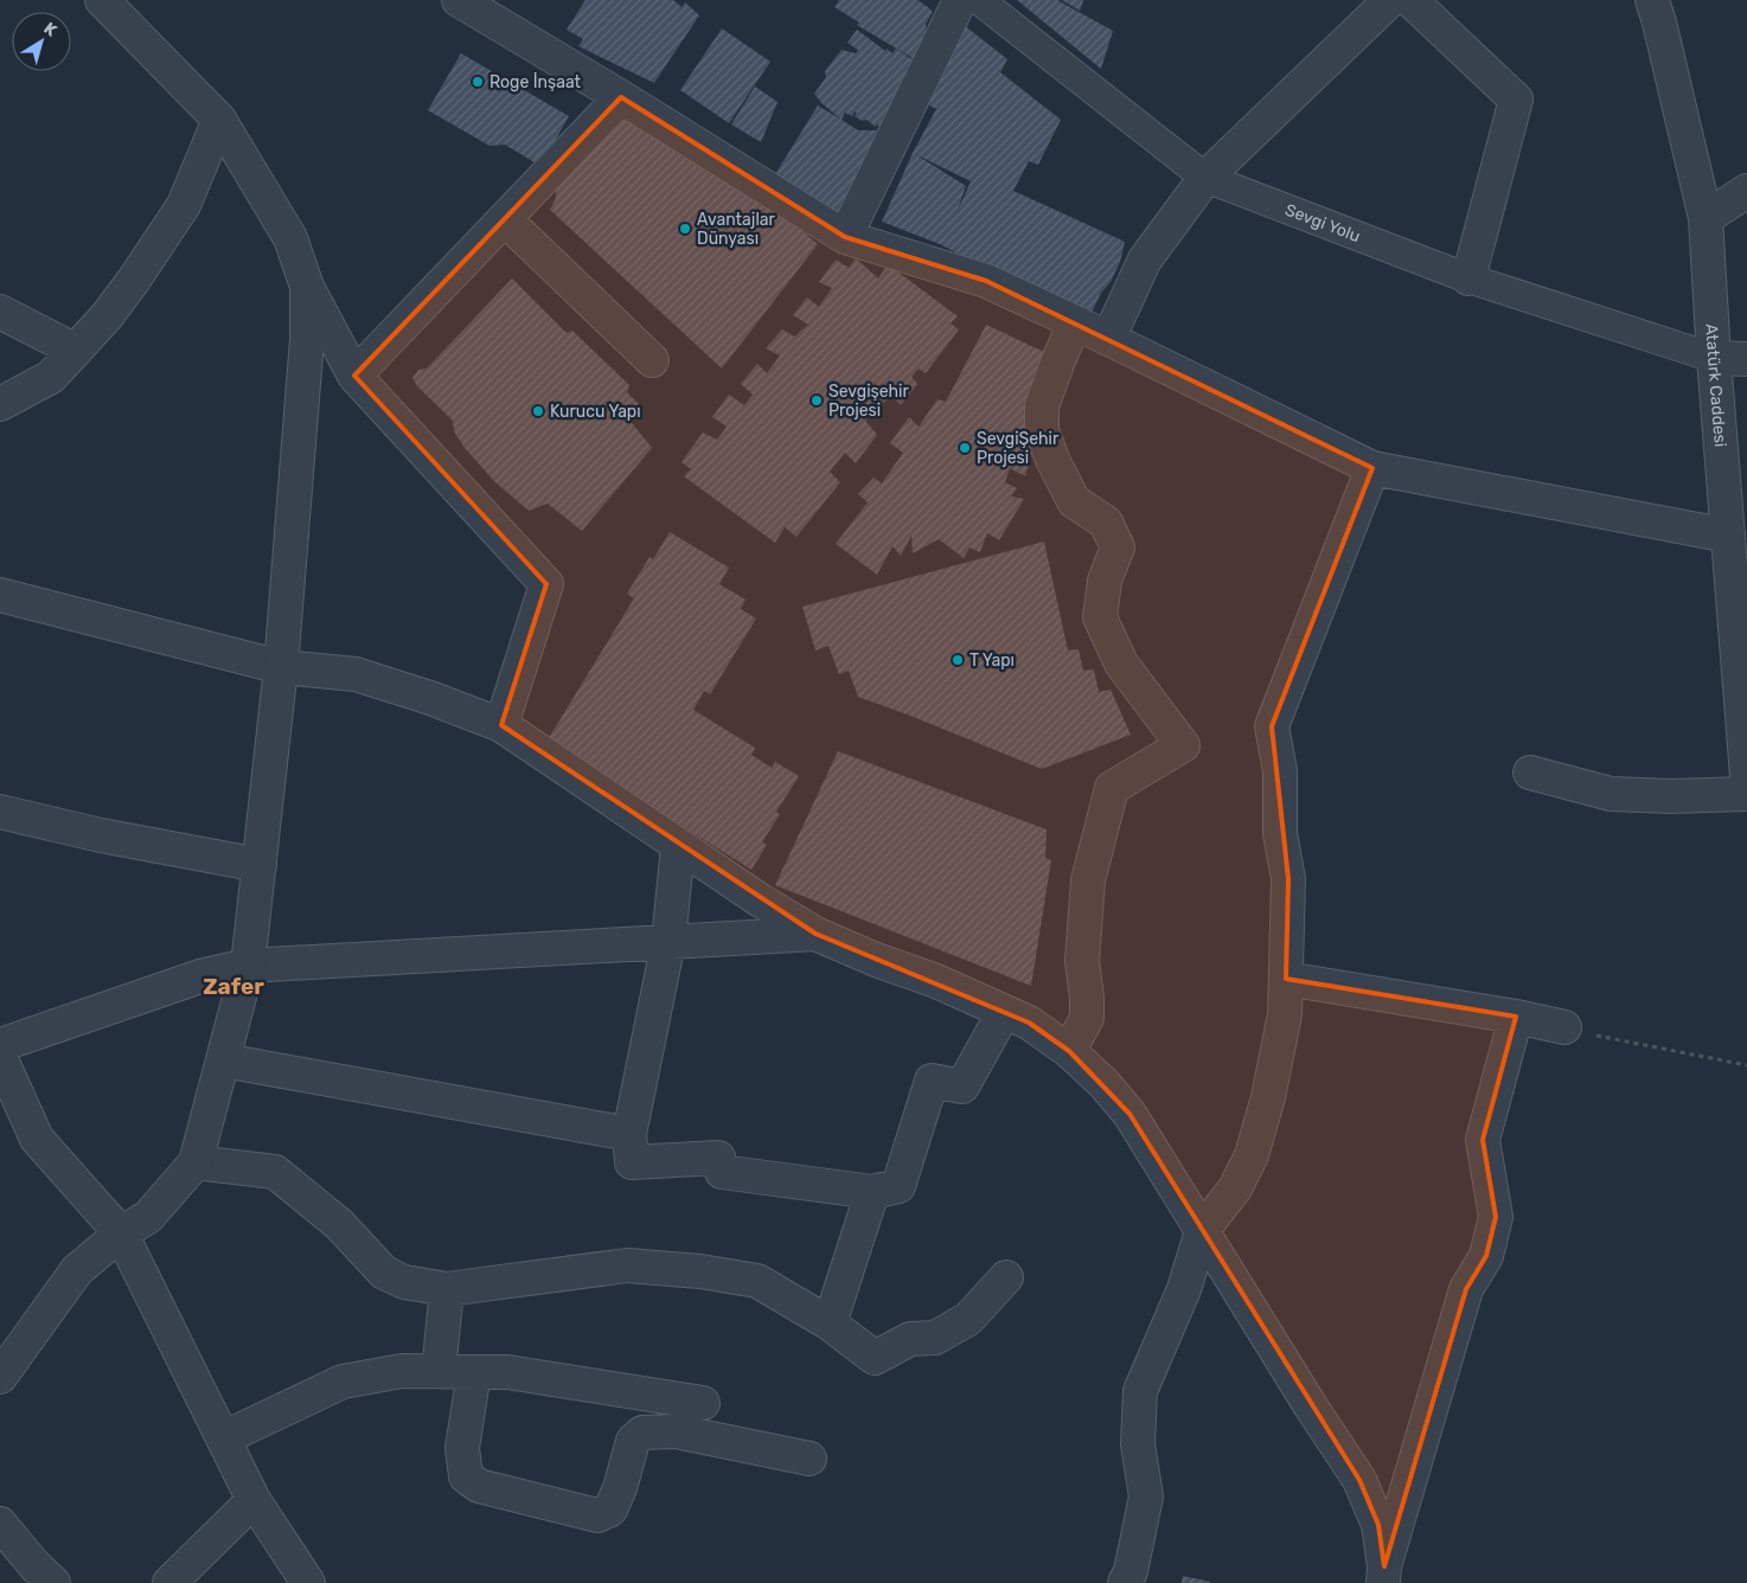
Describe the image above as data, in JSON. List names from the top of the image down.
{
  "streets": {
    "street": ["Sevgi Yolu", "Atatürk Caddesi"]
  },
  "crossings": [
    ["Sevgi Yolu", "Atatürk Caddesi"]
  ],
  "districts": ["Zafer"],
  "places": [
    "Roge İnşaat",
    "Avantajlar Dünyası",
    "Sevgişehir Projesi",
    "Kurucu Yapı",
    "SevgiŞehir Projesi",
    "T Yapı"
  ],
  "north": "top right"
}
